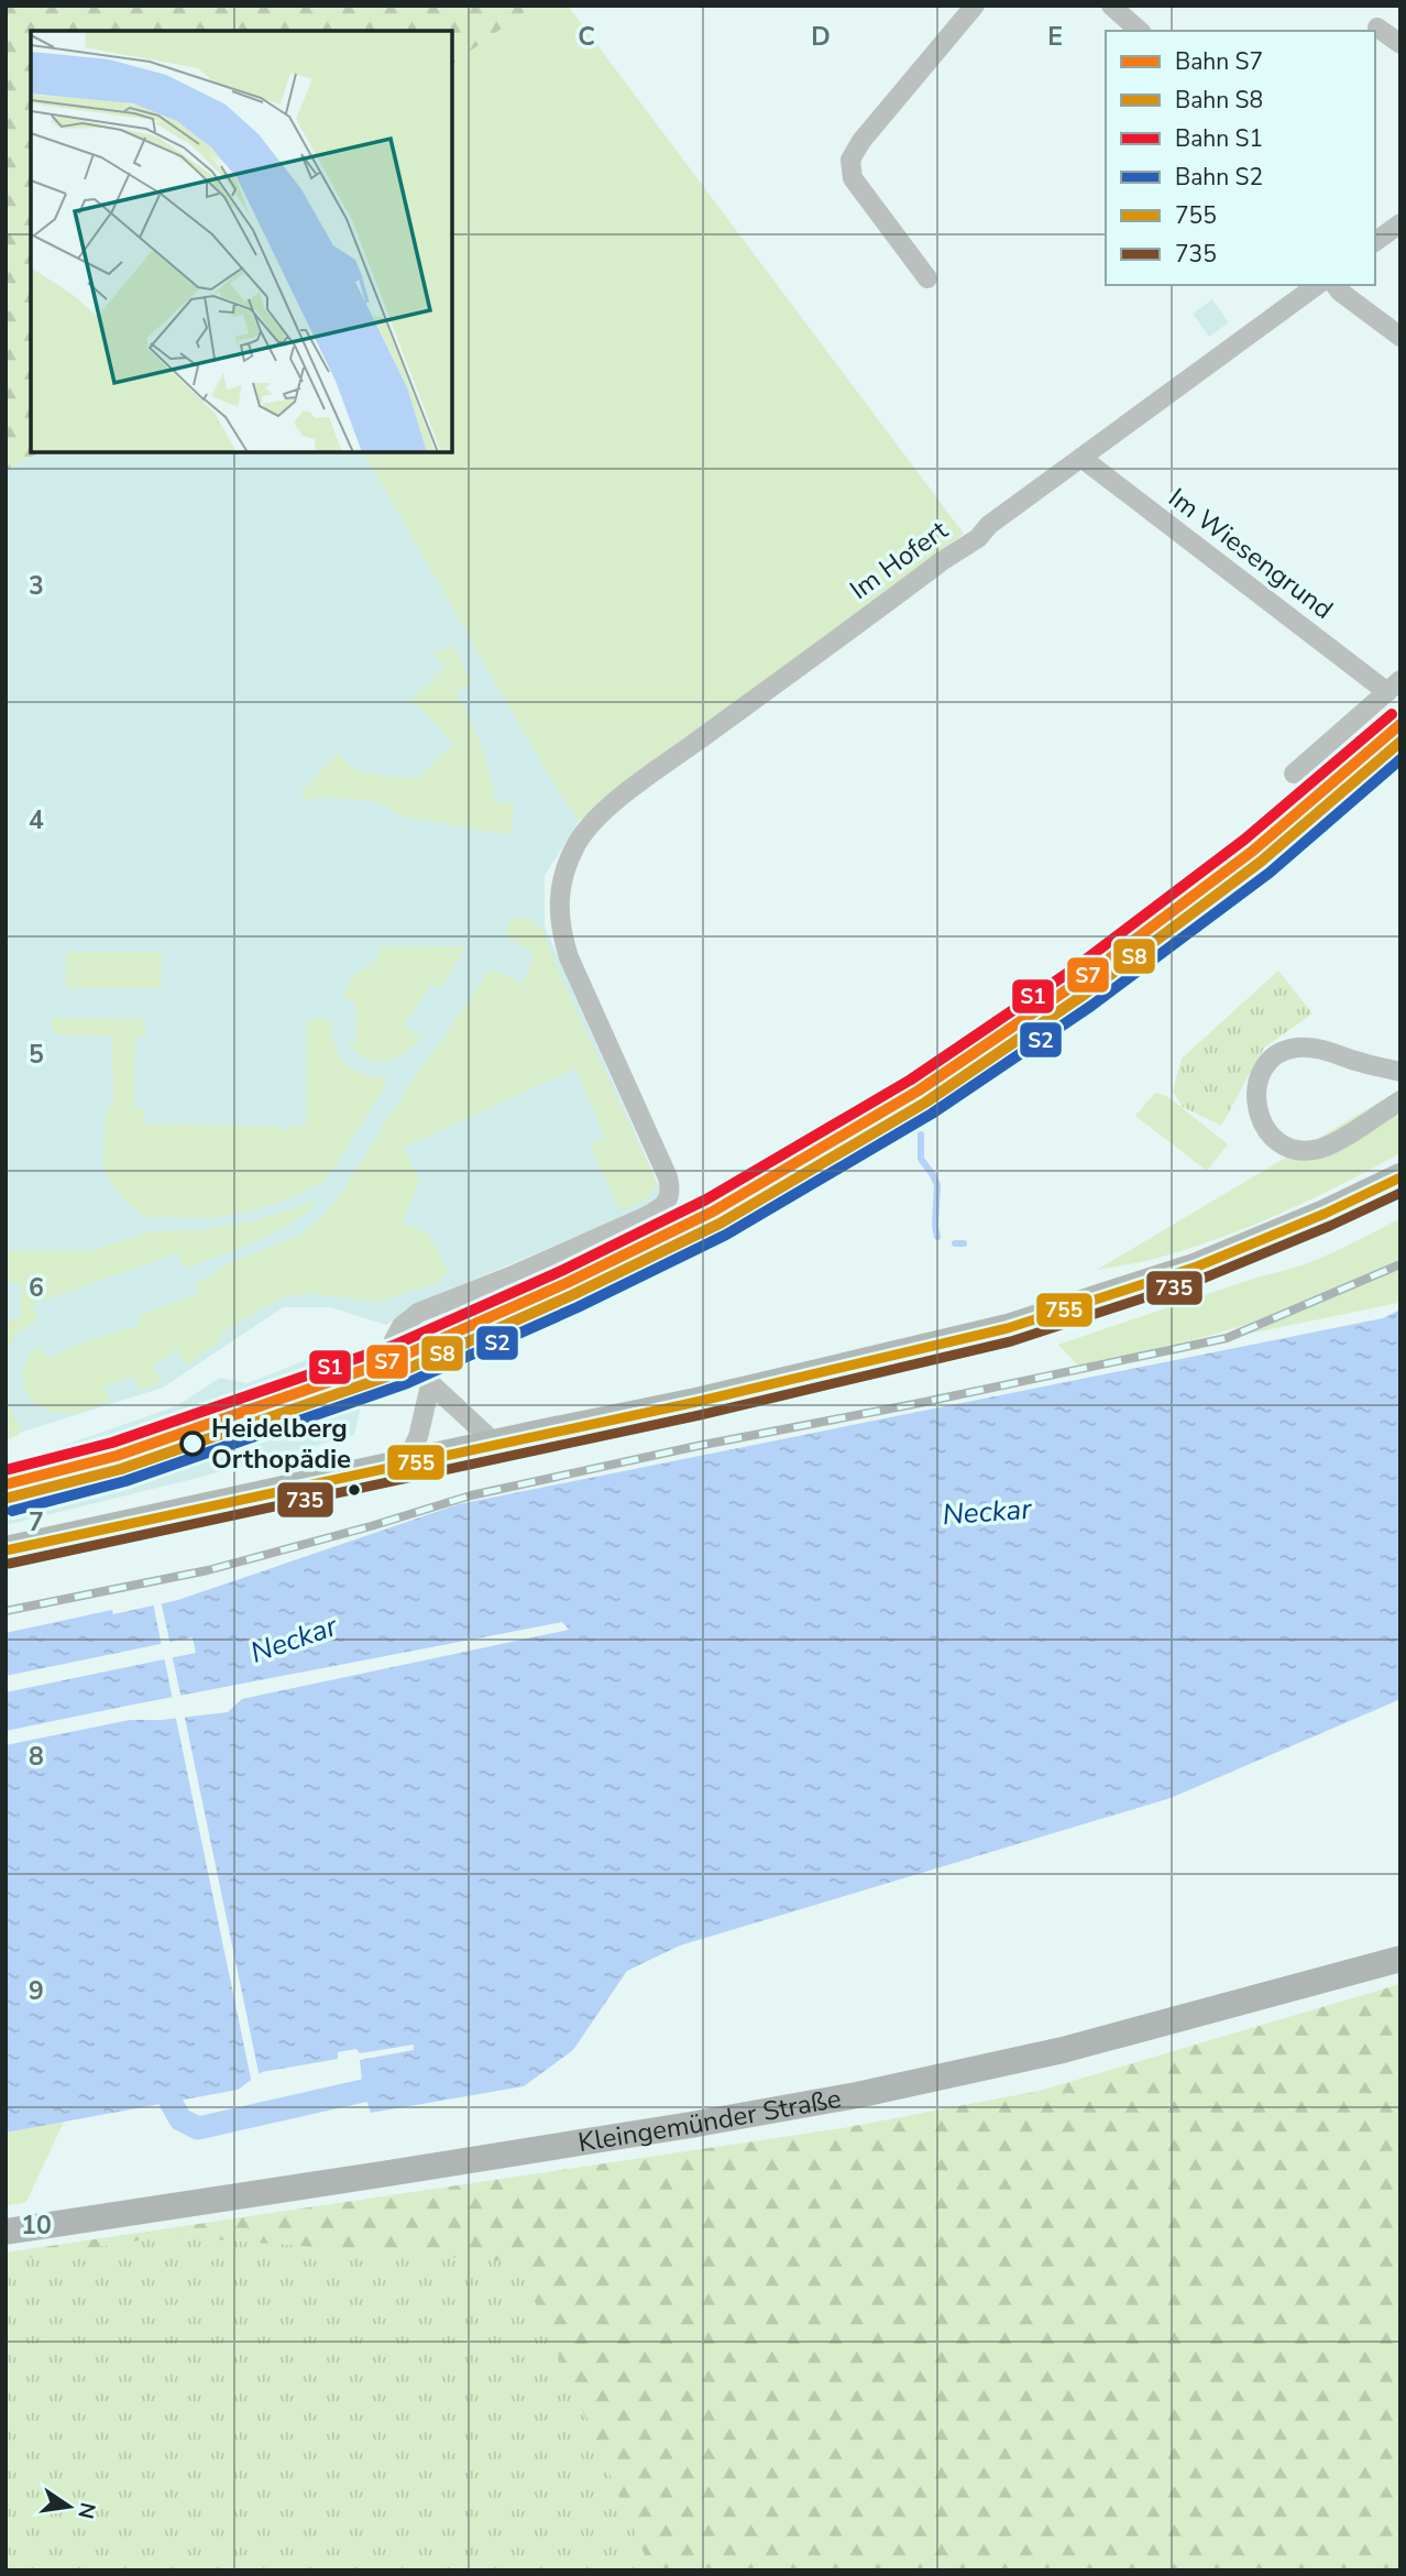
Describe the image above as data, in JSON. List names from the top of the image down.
{
  "streets": {
    "main road": ["Kleingemünder Straße"],
    "street": ["Im Wiesengrund", "Im Hofert"]
  },
  "crossings": [
    ["Im Wiesengrund", "Im Hofert"]
  ],
  "water": ["Neckar"],
  "places": ["Heidelberg Orthopädie"],
  "lines": [
    "rail line S1",
    "rail line S7",
    "rail line S8",
    "rail line S2",
    "transit line 755",
    "transit line 735"
  ],
  "legend": [
    "Bahn S7",
    "Bahn S8",
    "Bahn S1",
    "Bahn S2",
    "755",
    "735"
  ],
  "north": "right",
  "grid": {
    "columns": ["C", "D", "E"],
    "rows": [
      "3",
      "4",
      "5",
      "6",
      "7",
      "8",
      "9",
      "10"
    ]
  }
}
